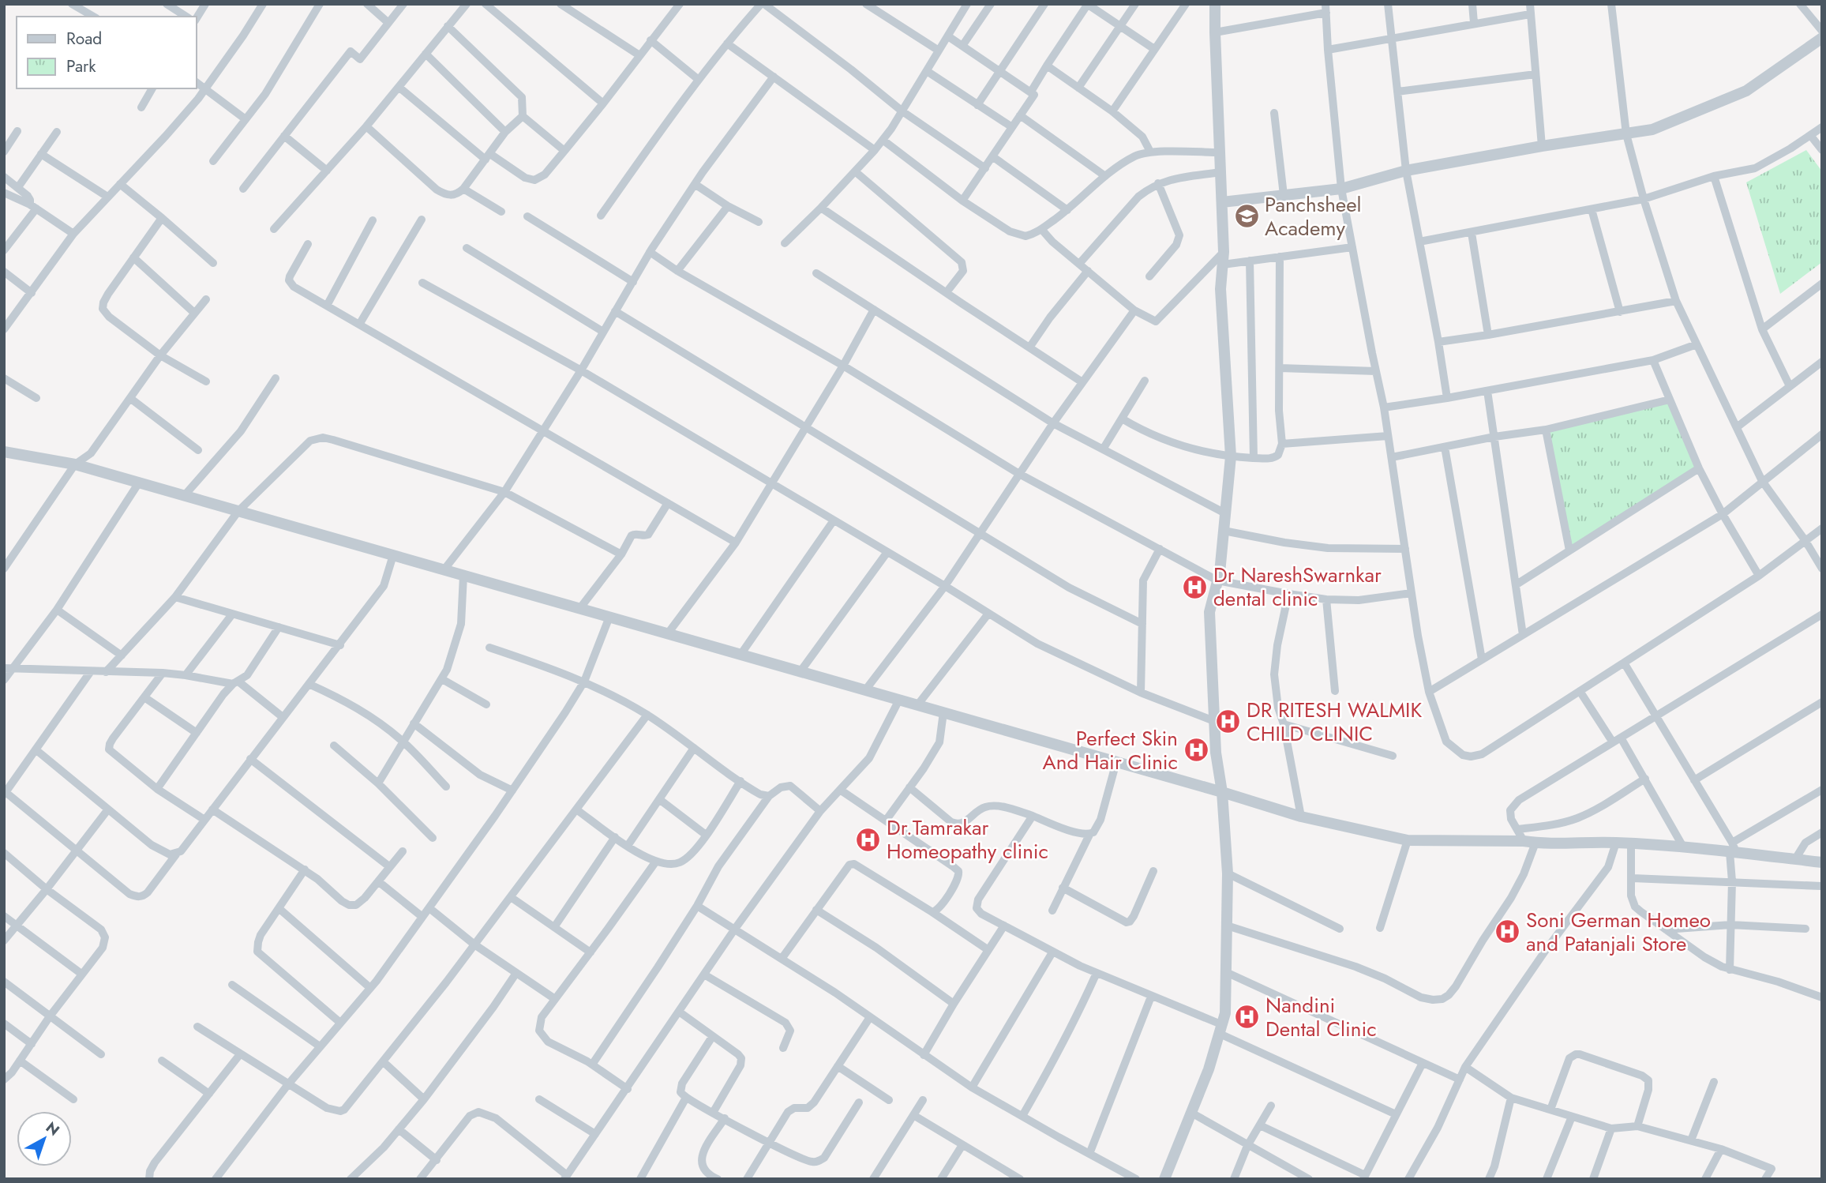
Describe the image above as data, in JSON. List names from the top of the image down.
{
  "places": {
    "school or university": ["Panchsheel Academy"],
    "hospital": [
      "Dr NareshSwarnkar dental clinic",
      "DR RITESH WALMIK CHILD CLINIC",
      "Perfect Skin And Hair Clinic",
      "Dr.Tamrakar Homeopathy clinic",
      "Soni German Homeo and Patanjali Store",
      "Nandini Dental Clinic"
    ]
  },
  "legend": ["Road", "Park"],
  "north": "top right"
}
